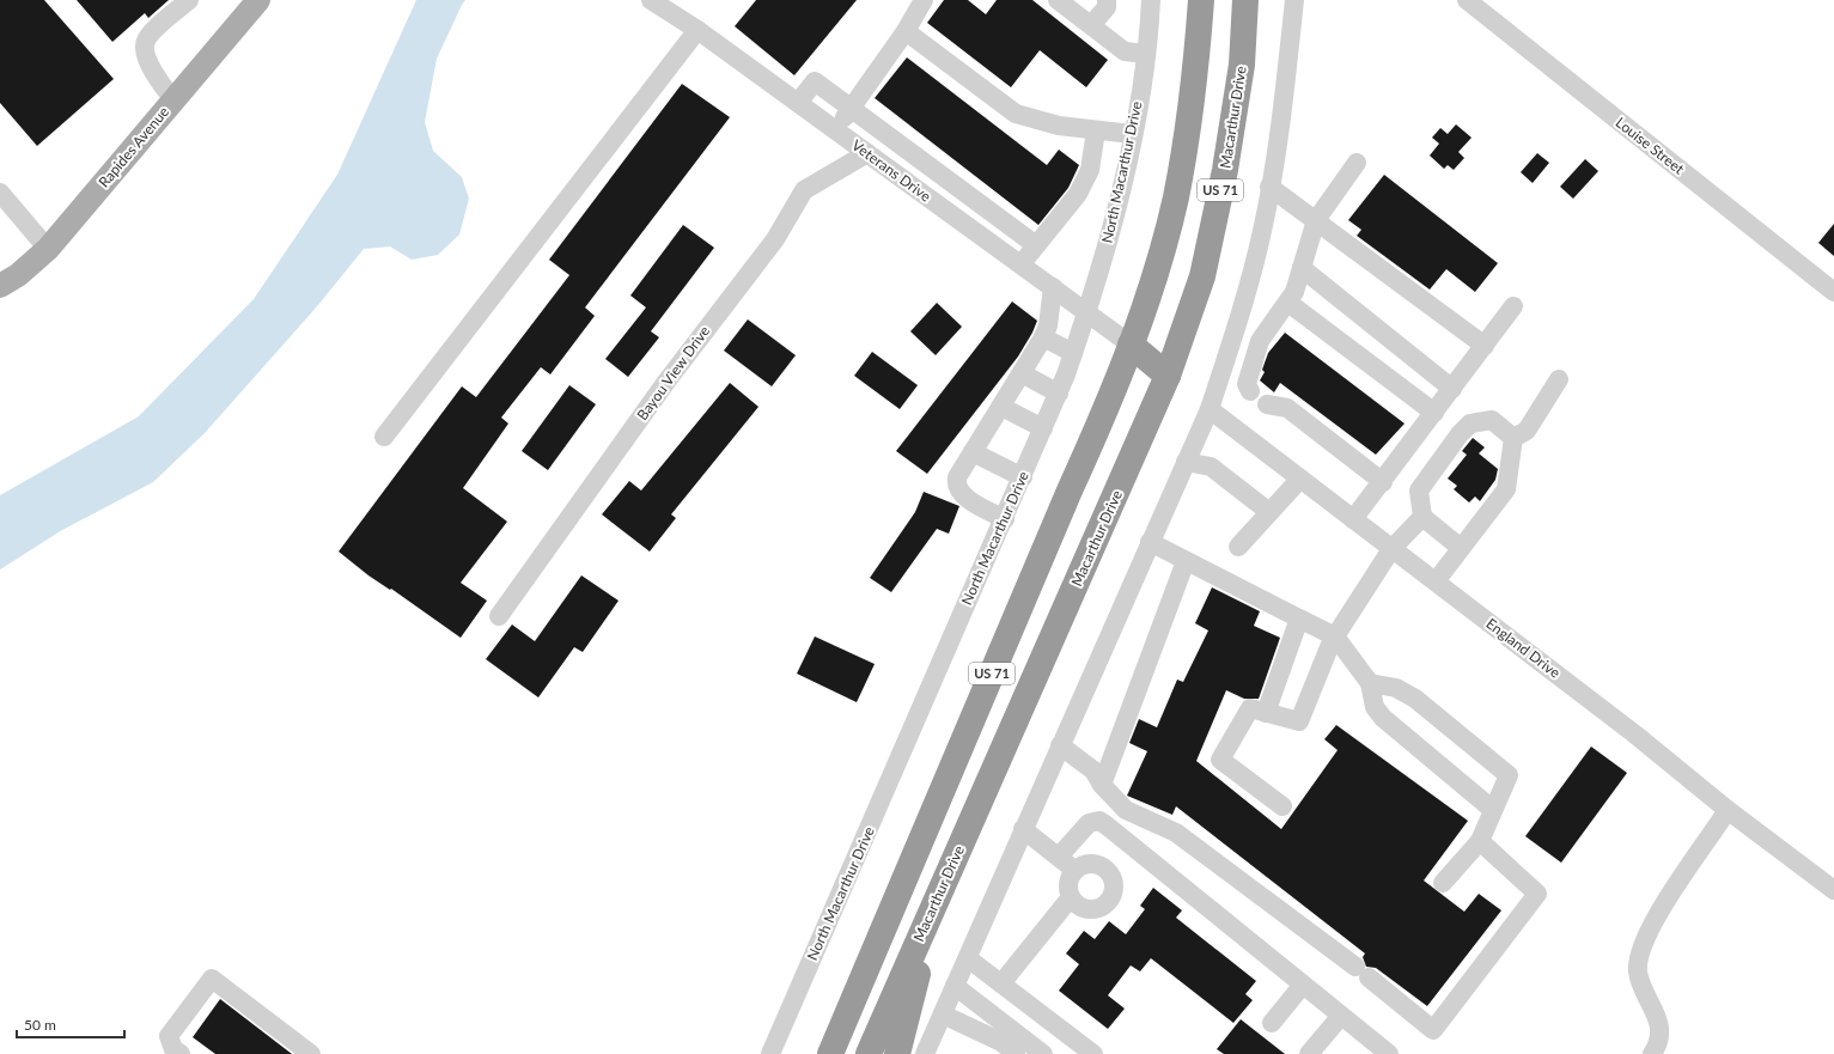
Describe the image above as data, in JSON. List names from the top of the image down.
{
  "streets": {
    "highway": ["Macarthur Drive", "US 71"],
    "main road": ["Rapides Avenue"],
    "street": [
      "Louise Street",
      "Veterans Drive",
      "North Macarthur Drive",
      "Bayou View Drive",
      "England Drive"
    ]
  },
  "crossings": [
    ["Veterans Drive", "North Macarthur Drive"],
    ["Veterans Drive", "US 71"],
    ["Veterans Drive", "Bayou View Drive"]
  ],
  "scale_bar": "50 m"
}
